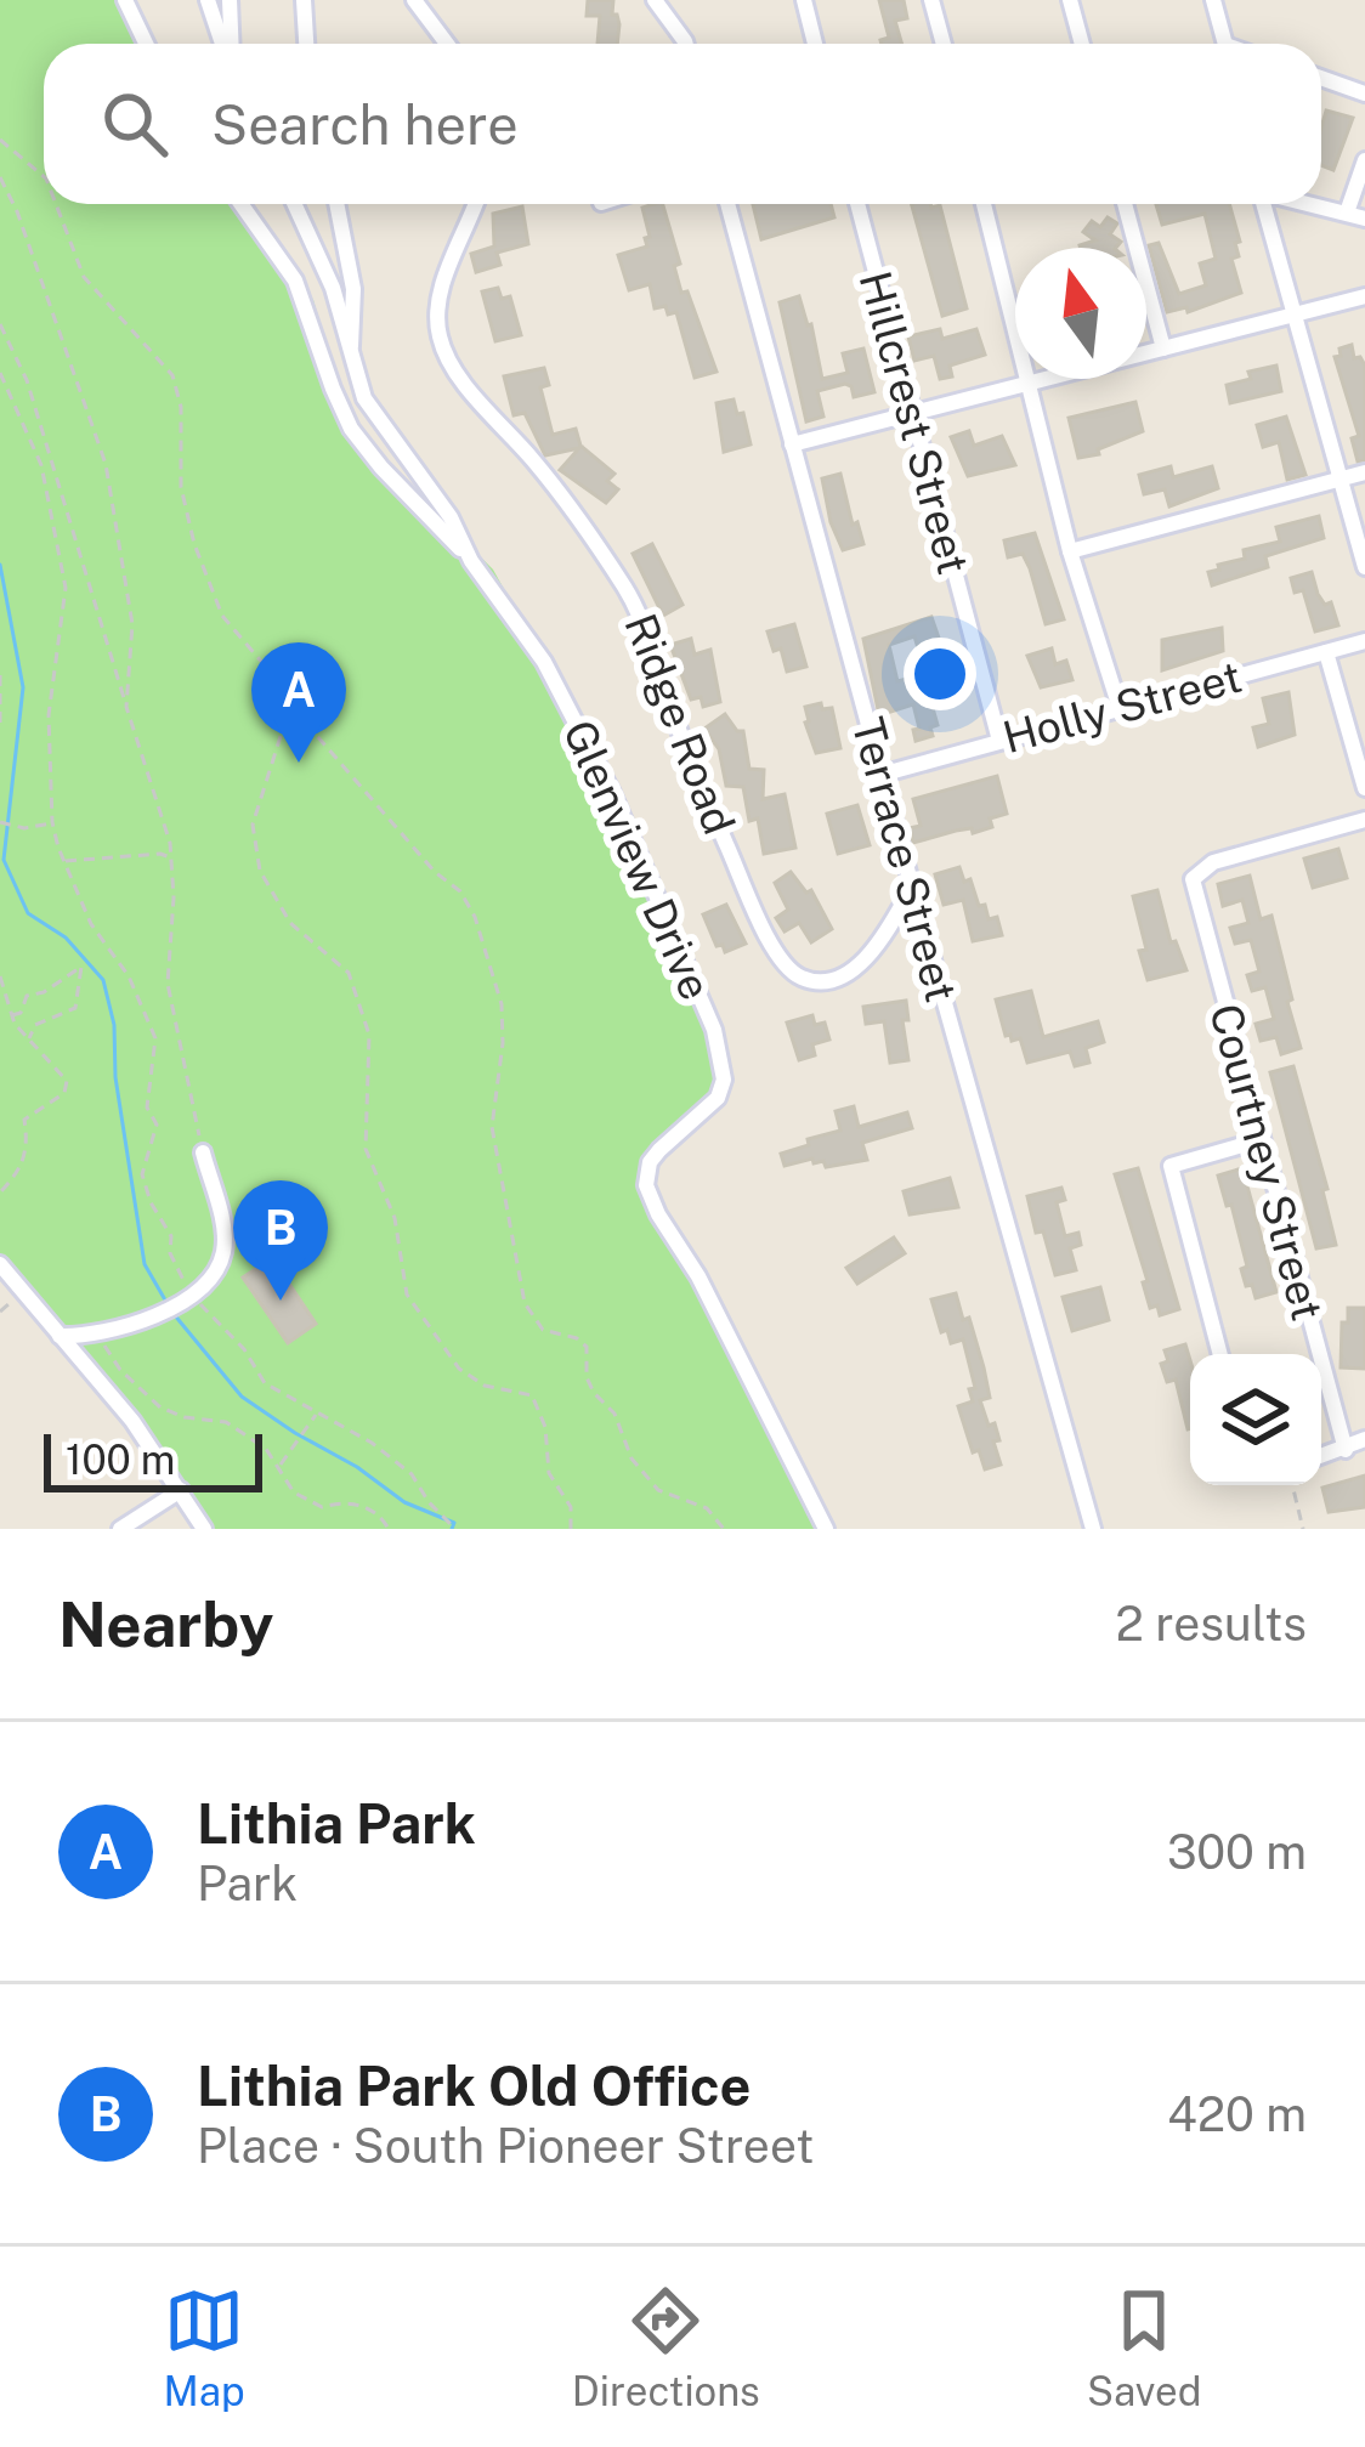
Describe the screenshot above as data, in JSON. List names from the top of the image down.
{
  "streets": {
    "street": [
      "Hillcrest Street",
      "Holly Street",
      "Ridge Road",
      "Glenview Drive",
      "Terrace Street",
      "Courtney Street"
    ]
  },
  "crossings": [
    ["Hillcrest Street", "Holly Street"],
    ["Holly Street", "Terrace Street"],
    ["Ridge Road", "Terrace Street"]
  ],
  "scale_bar": "100 m",
  "north": "top",
  "page": {
    "search": "Search here",
    "pins": ["A", "B"],
    "scale": "100 m",
    "heading": ["Nearby", "2 results"],
    "list": [
      {
        "mark": "A",
        "name": "Lithia Park",
        "note": "Park",
        "value": "300 m"
      },
      {
        "mark": "B",
        "name": "Lithia Park Old Office",
        "note": "Place · South Pioneer Street",
        "value": "420 m"
      }
    ],
    "nav": ["Map", "Directions", "Saved"]
  }
}
